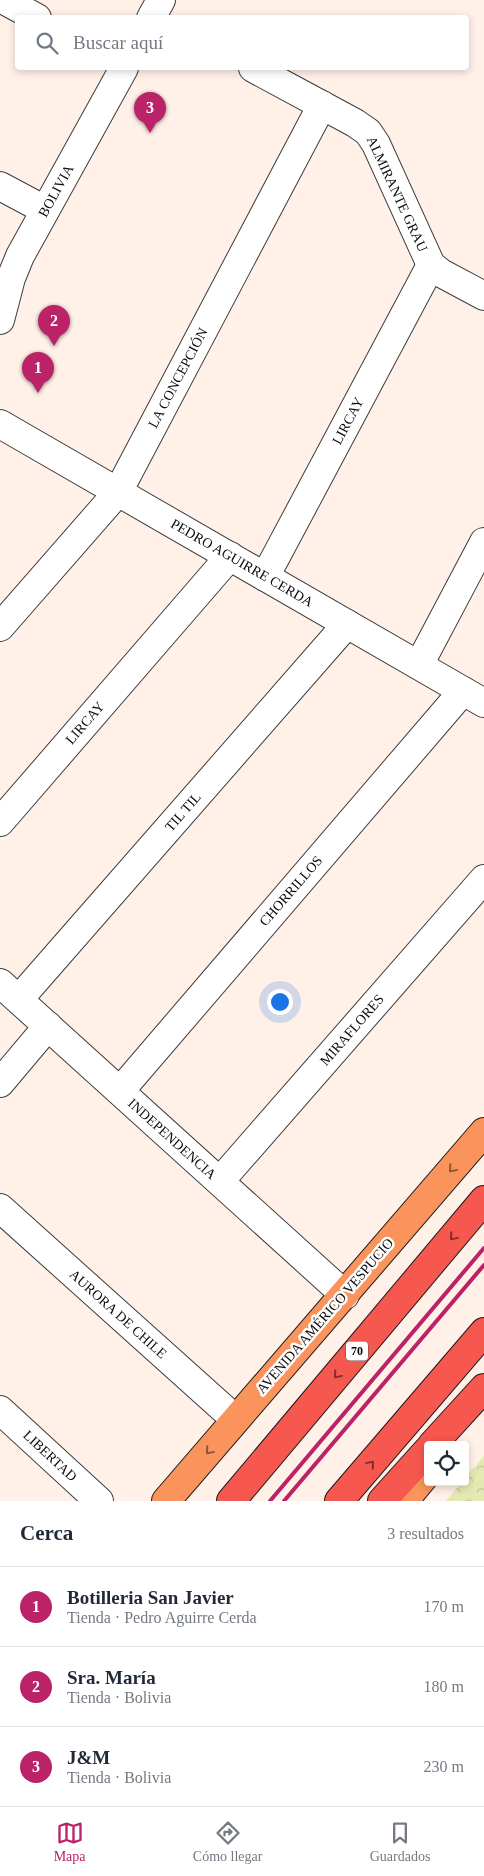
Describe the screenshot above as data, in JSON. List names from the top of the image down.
{
  "streets": {
    "highway": ["70"],
    "main road": ["AVENIDA AMÉRICO VESPUCIO"],
    "street": [
      "BOLIVIA",
      "ALMIRANTE GRAU",
      "LA CONCEPCIÓN",
      "LIRCAY",
      "PEDRO AGUIRRE CERDA",
      "TIL TIL",
      "CHORRILLOS",
      "MIRAFLORES",
      "INDEPENDENCIA",
      "AURORA DE CHILE",
      "LIBERTAD"
    ]
  },
  "crossings": [
    ["ALMIRANTE GRAU", "LA CONCEPCIÓN"],
    ["ALMIRANTE GRAU", "LIRCAY"],
    ["LA CONCEPCIÓN", "PEDRO AGUIRRE CERDA"],
    ["LIRCAY", "PEDRO AGUIRRE CERDA"],
    ["PEDRO AGUIRRE CERDA", "TIL TIL"],
    ["PEDRO AGUIRRE CERDA", "CHORRILLOS"],
    ["TIL TIL", "INDEPENDENCIA"],
    ["CHORRILLOS", "INDEPENDENCIA"],
    ["MIRAFLORES", "INDEPENDENCIA"],
    ["INDEPENDENCIA", "AVENIDA AMÉRICO VESPUCIO"],
    ["AURORA DE CHILE", "AVENIDA AMÉRICO VESPUCIO"]
  ],
  "one_way": ["AVENIDA AMÉRICO VESPUCIO"],
  "page": {
    "search": "Buscar aquí",
    "pins": ["3", "2", "1"],
    "heading": ["Cerca", "3 resultados"],
    "list": [
      {
        "mark": "1",
        "name": "Botilleria San Javier",
        "note": "Tienda · Pedro Aguirre Cerda",
        "value": "170 m"
      },
      {
        "mark": "2",
        "name": "Sra. María",
        "note": "Tienda · Bolivia",
        "value": "180 m"
      },
      {
        "mark": "3",
        "name": "J&M",
        "note": "Tienda · Bolivia",
        "value": "230 m"
      }
    ],
    "nav": ["Mapa", "Cómo llegar", "Guardados"]
  }
}
